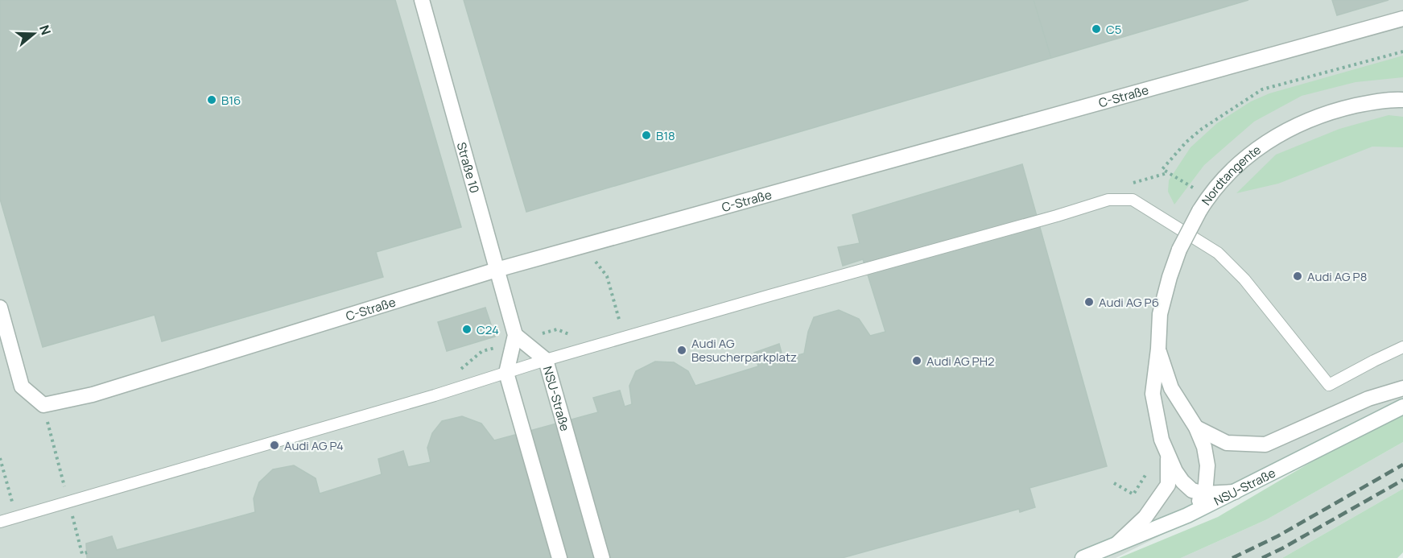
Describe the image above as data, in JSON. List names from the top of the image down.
{
  "streets": {
    "street": [
      "C-Straße",
      "Straße 10",
      "Nordtangente",
      "NSU-Straße"
    ]
  },
  "crossings": [
    ["C-Straße", "Straße 10"],
    ["Straße 10", "NSU-Straße"]
  ],
  "places": [
    "C5",
    "B16",
    "B18",
    "Audi AG P8",
    "Audi AG P6",
    "C24",
    "Audi AG Besucherparkplatz",
    "Audi AG PH2",
    "Audi AG P4"
  ],
  "north": "right"
}
